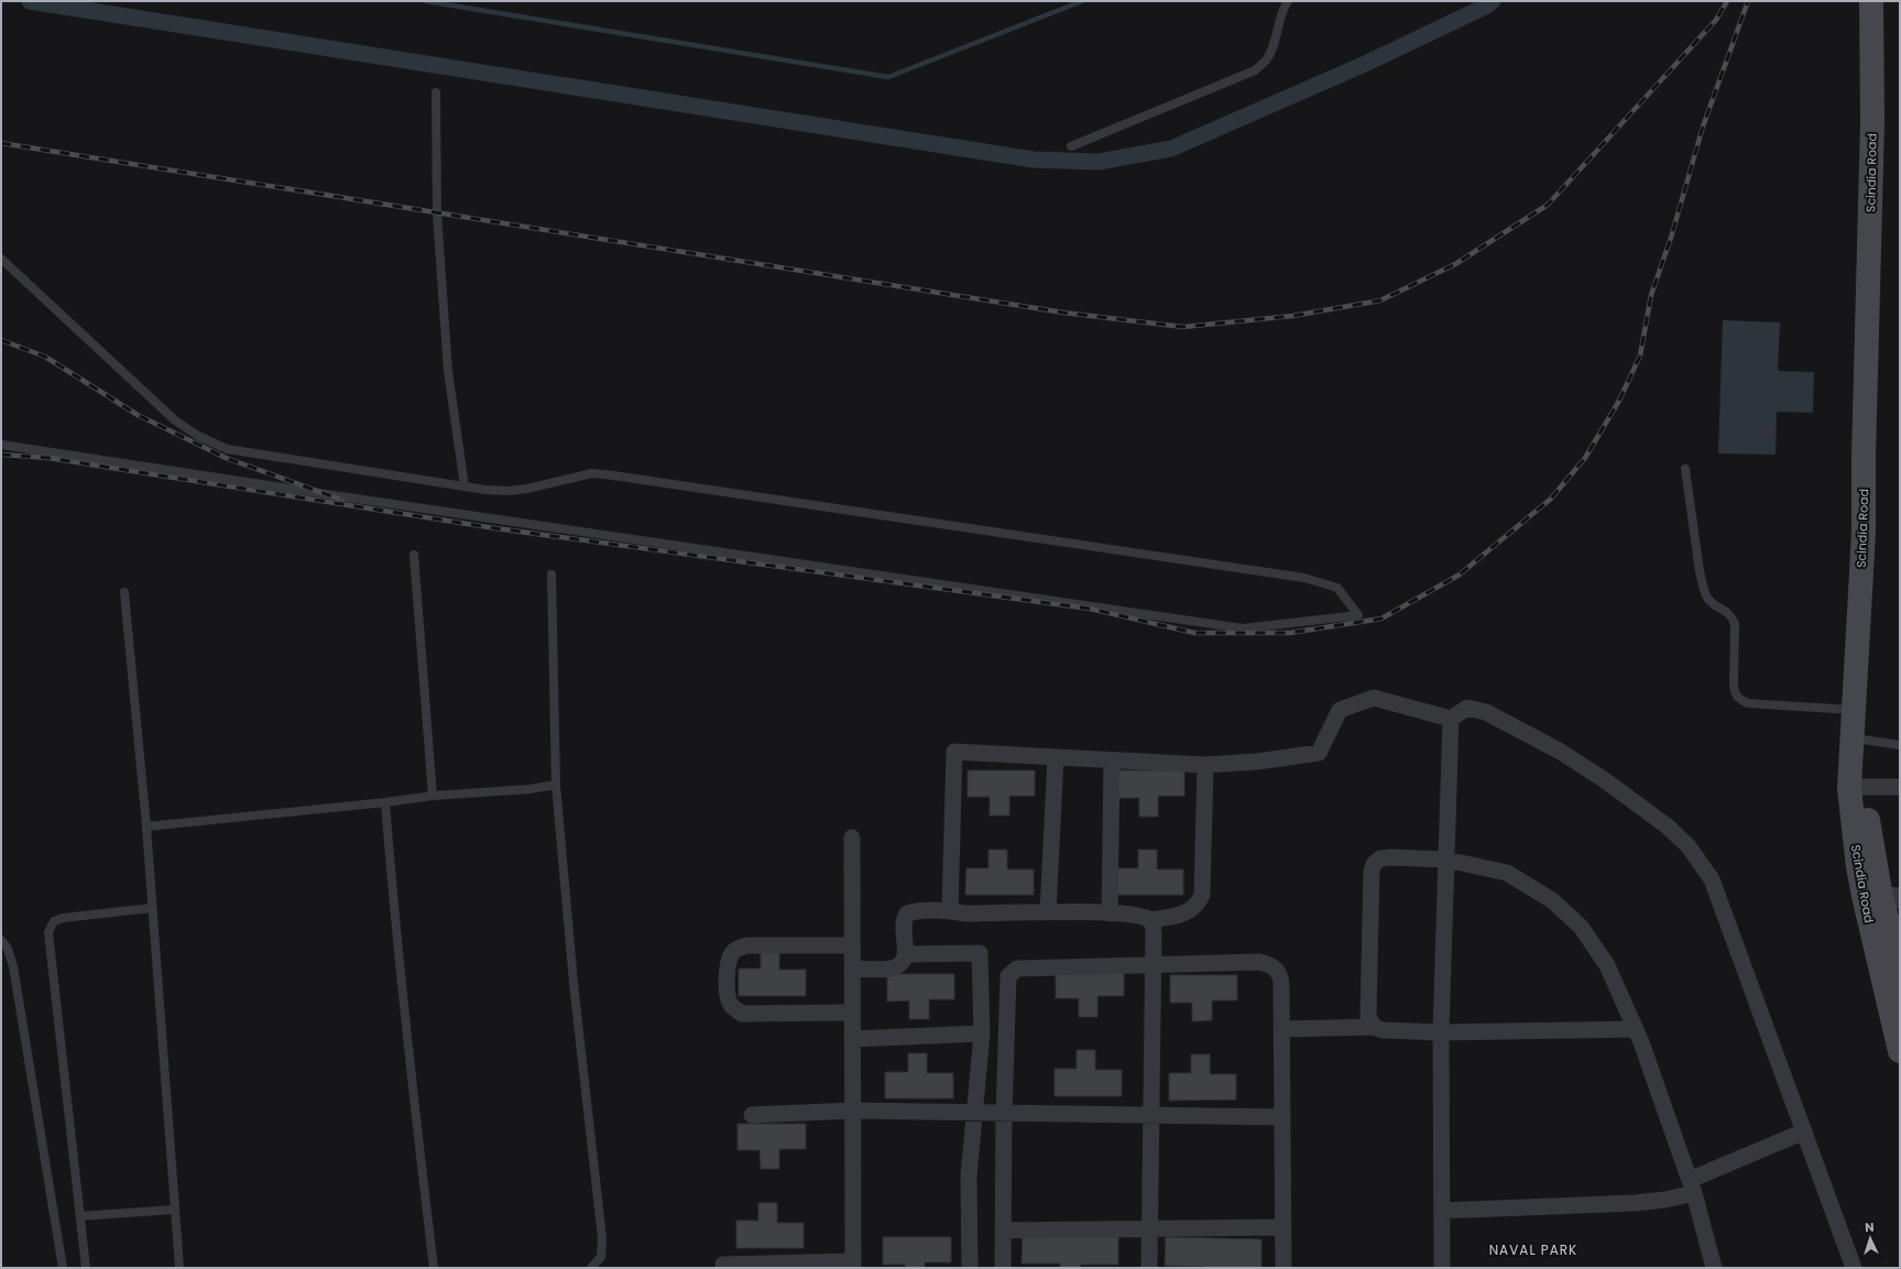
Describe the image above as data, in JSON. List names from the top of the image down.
{
  "streets": {
    "main road": ["Scindia Road"]
  },
  "districts": ["NAVAL PARK"],
  "north": "top"
}
